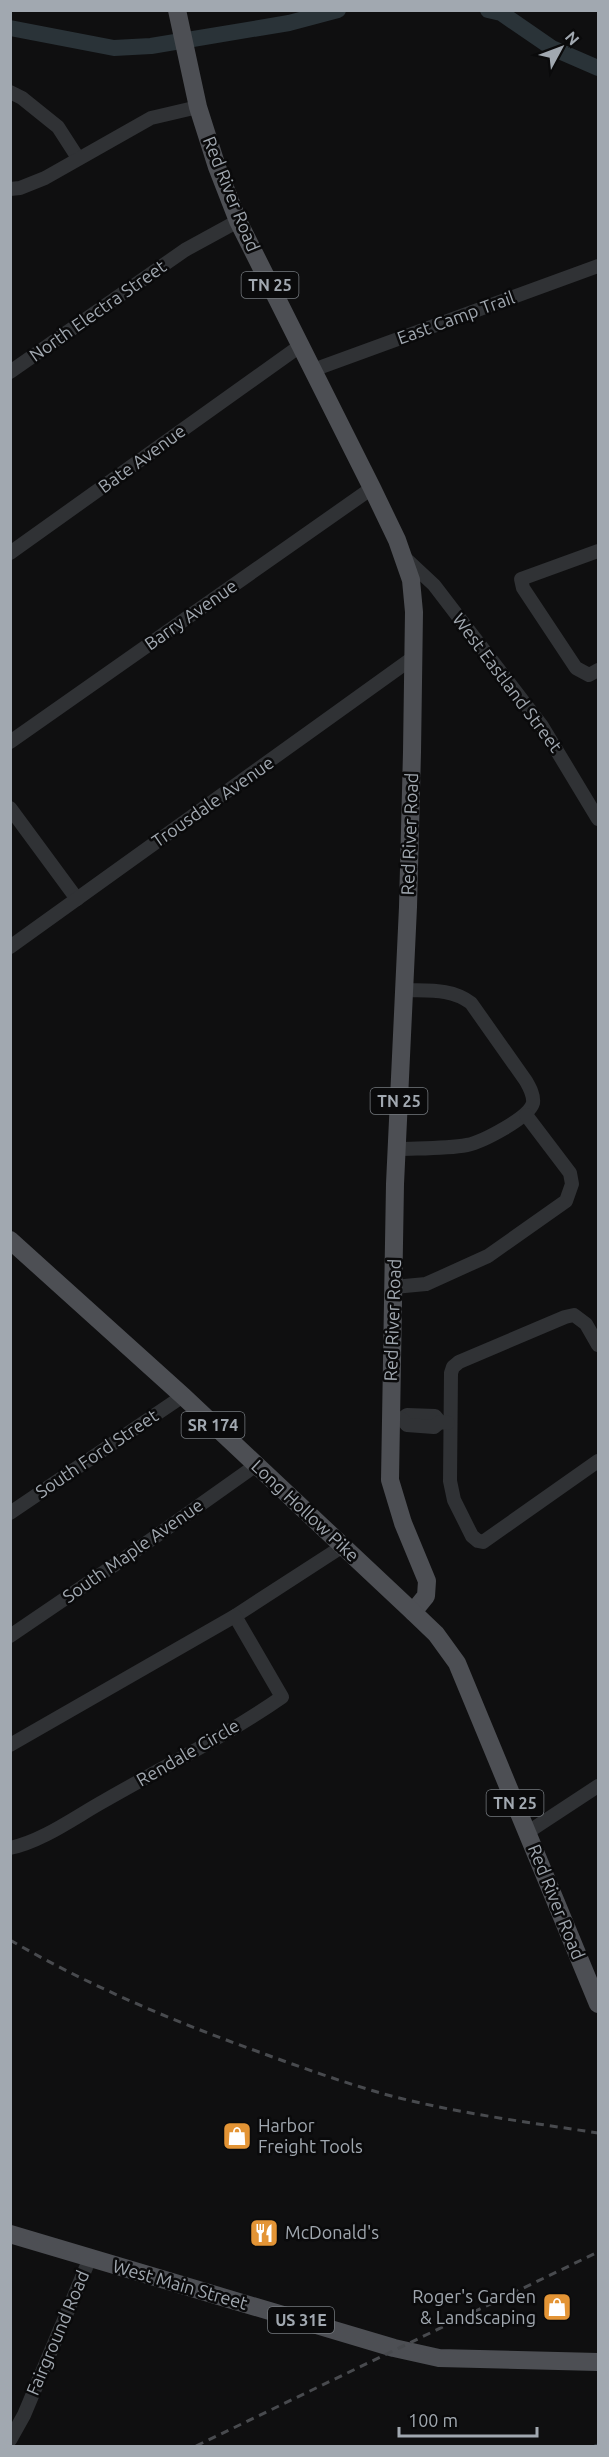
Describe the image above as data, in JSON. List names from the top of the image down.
{
  "streets": {
    "main road": [
      "Red River Road",
      "TN 25",
      "West Eastland Street",
      "SR 174",
      "Long Hollow Pike",
      "West Main Street",
      "US 31E"
    ],
    "street": [
      "North Electra Street",
      "East Camp Trail",
      "Bate Avenue",
      "Barry Avenue",
      "Trousdale Avenue",
      "South Ford Street",
      "South Maple Avenue",
      "Rendale Circle",
      "Fairground Road"
    ]
  },
  "crossings": [
    ["Red River Road", "North Electra Street"],
    ["Red River Road", "East Camp Trail"],
    ["Red River Road", "Bate Avenue"],
    ["Red River Road", "Barry Avenue"],
    ["Red River Road", "West Eastland Street"],
    ["Red River Road", "Trousdale Avenue"],
    ["Red River Road", "Long Hollow Pike"],
    ["Barry Avenue", "West Eastland Street"],
    ["South Ford Street", "Long Hollow Pike"],
    ["Long Hollow Pike", "South Maple Avenue"],
    ["West Main Street", "Fairground Road"]
  ],
  "places": {
    "shop": ["Harbor Freight Tools", "Roger's Garden & Landscaping"],
    "restaurant": ["McDonald's"]
  },
  "scale_bar": "100 m",
  "north": "top right"
}
